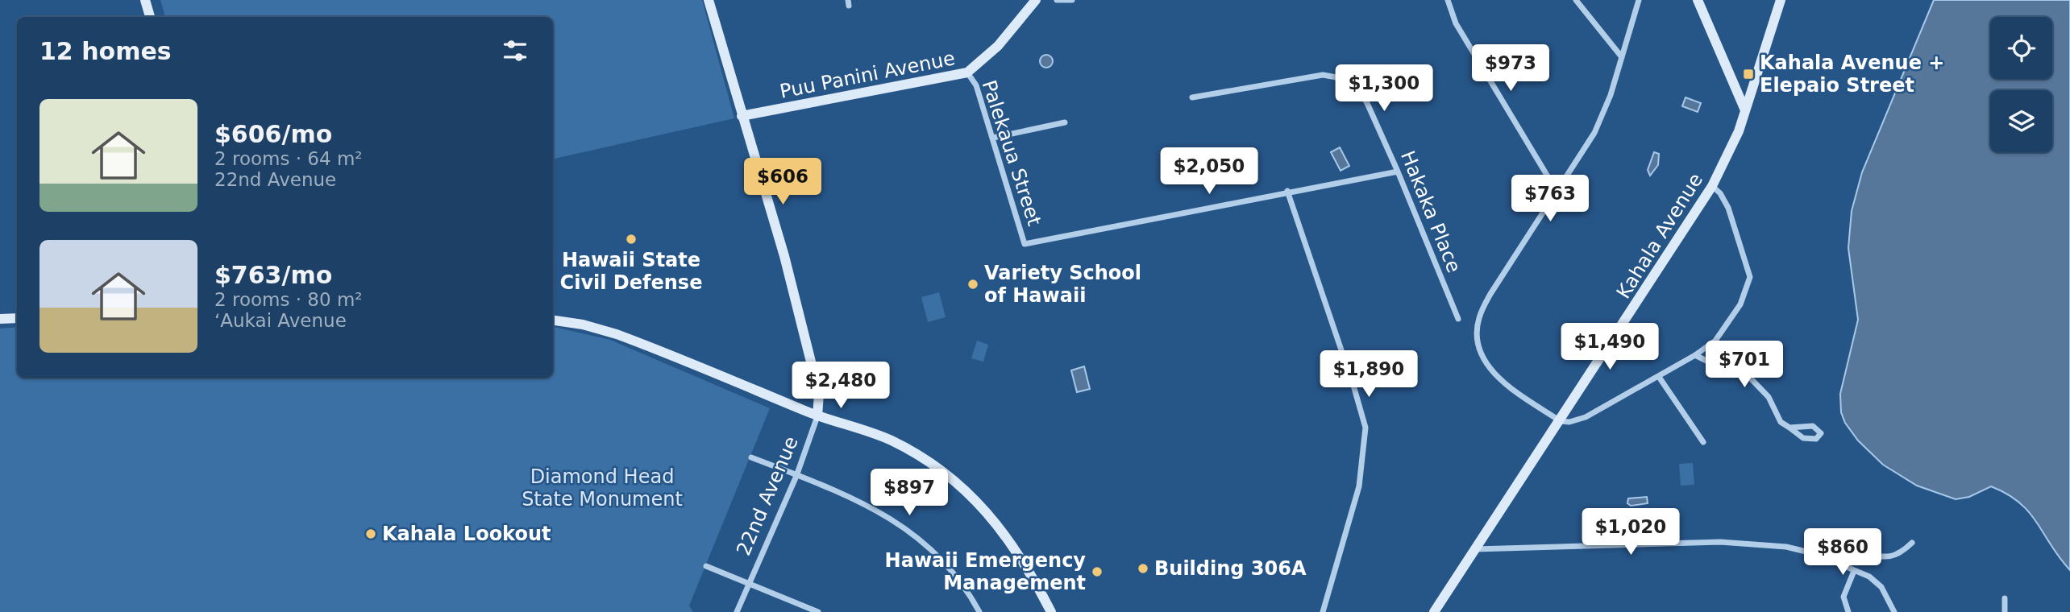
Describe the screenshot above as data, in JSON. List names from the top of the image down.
{
  "streets": {
    "street": [
      "Puu Panini Avenue",
      "Palekaua Street",
      "Hakaka Place",
      "Kahala Avenue",
      "22nd Avenue"
    ]
  },
  "crossings": [
    ["Puu Panini Avenue", "Palekaua Street"],
    ["Puu Panini Avenue", "22nd Avenue"]
  ],
  "parks": ["Diamond Head State Monument"],
  "places": {
    "transit": ["Kahala Avenue + Elepaio Street"],
    "other": [
      "Hawaii State Civil Defense",
      "Variety School of Hawaii",
      "Kahala Lookout",
      "Building 306A",
      "Hawaii Emergency Management"
    ]
  },
  "page": {
    "heading": "12 homes",
    "price": [
      "$973",
      "$1,300",
      "$2,050",
      "$606",
      "$763",
      "$1,490",
      "$701",
      "$1,890",
      "$2,480",
      "$897",
      "$1,020",
      "$860"
    ],
    "list": [
      {
        "name": "$606/mo",
        "note": "2 rooms · 64 m² · 22nd Avenue"
      },
      {
        "name": "$763/mo",
        "note": "2 rooms · 80 m² · ʻAukai Avenue"
      }
    ]
  }
}
